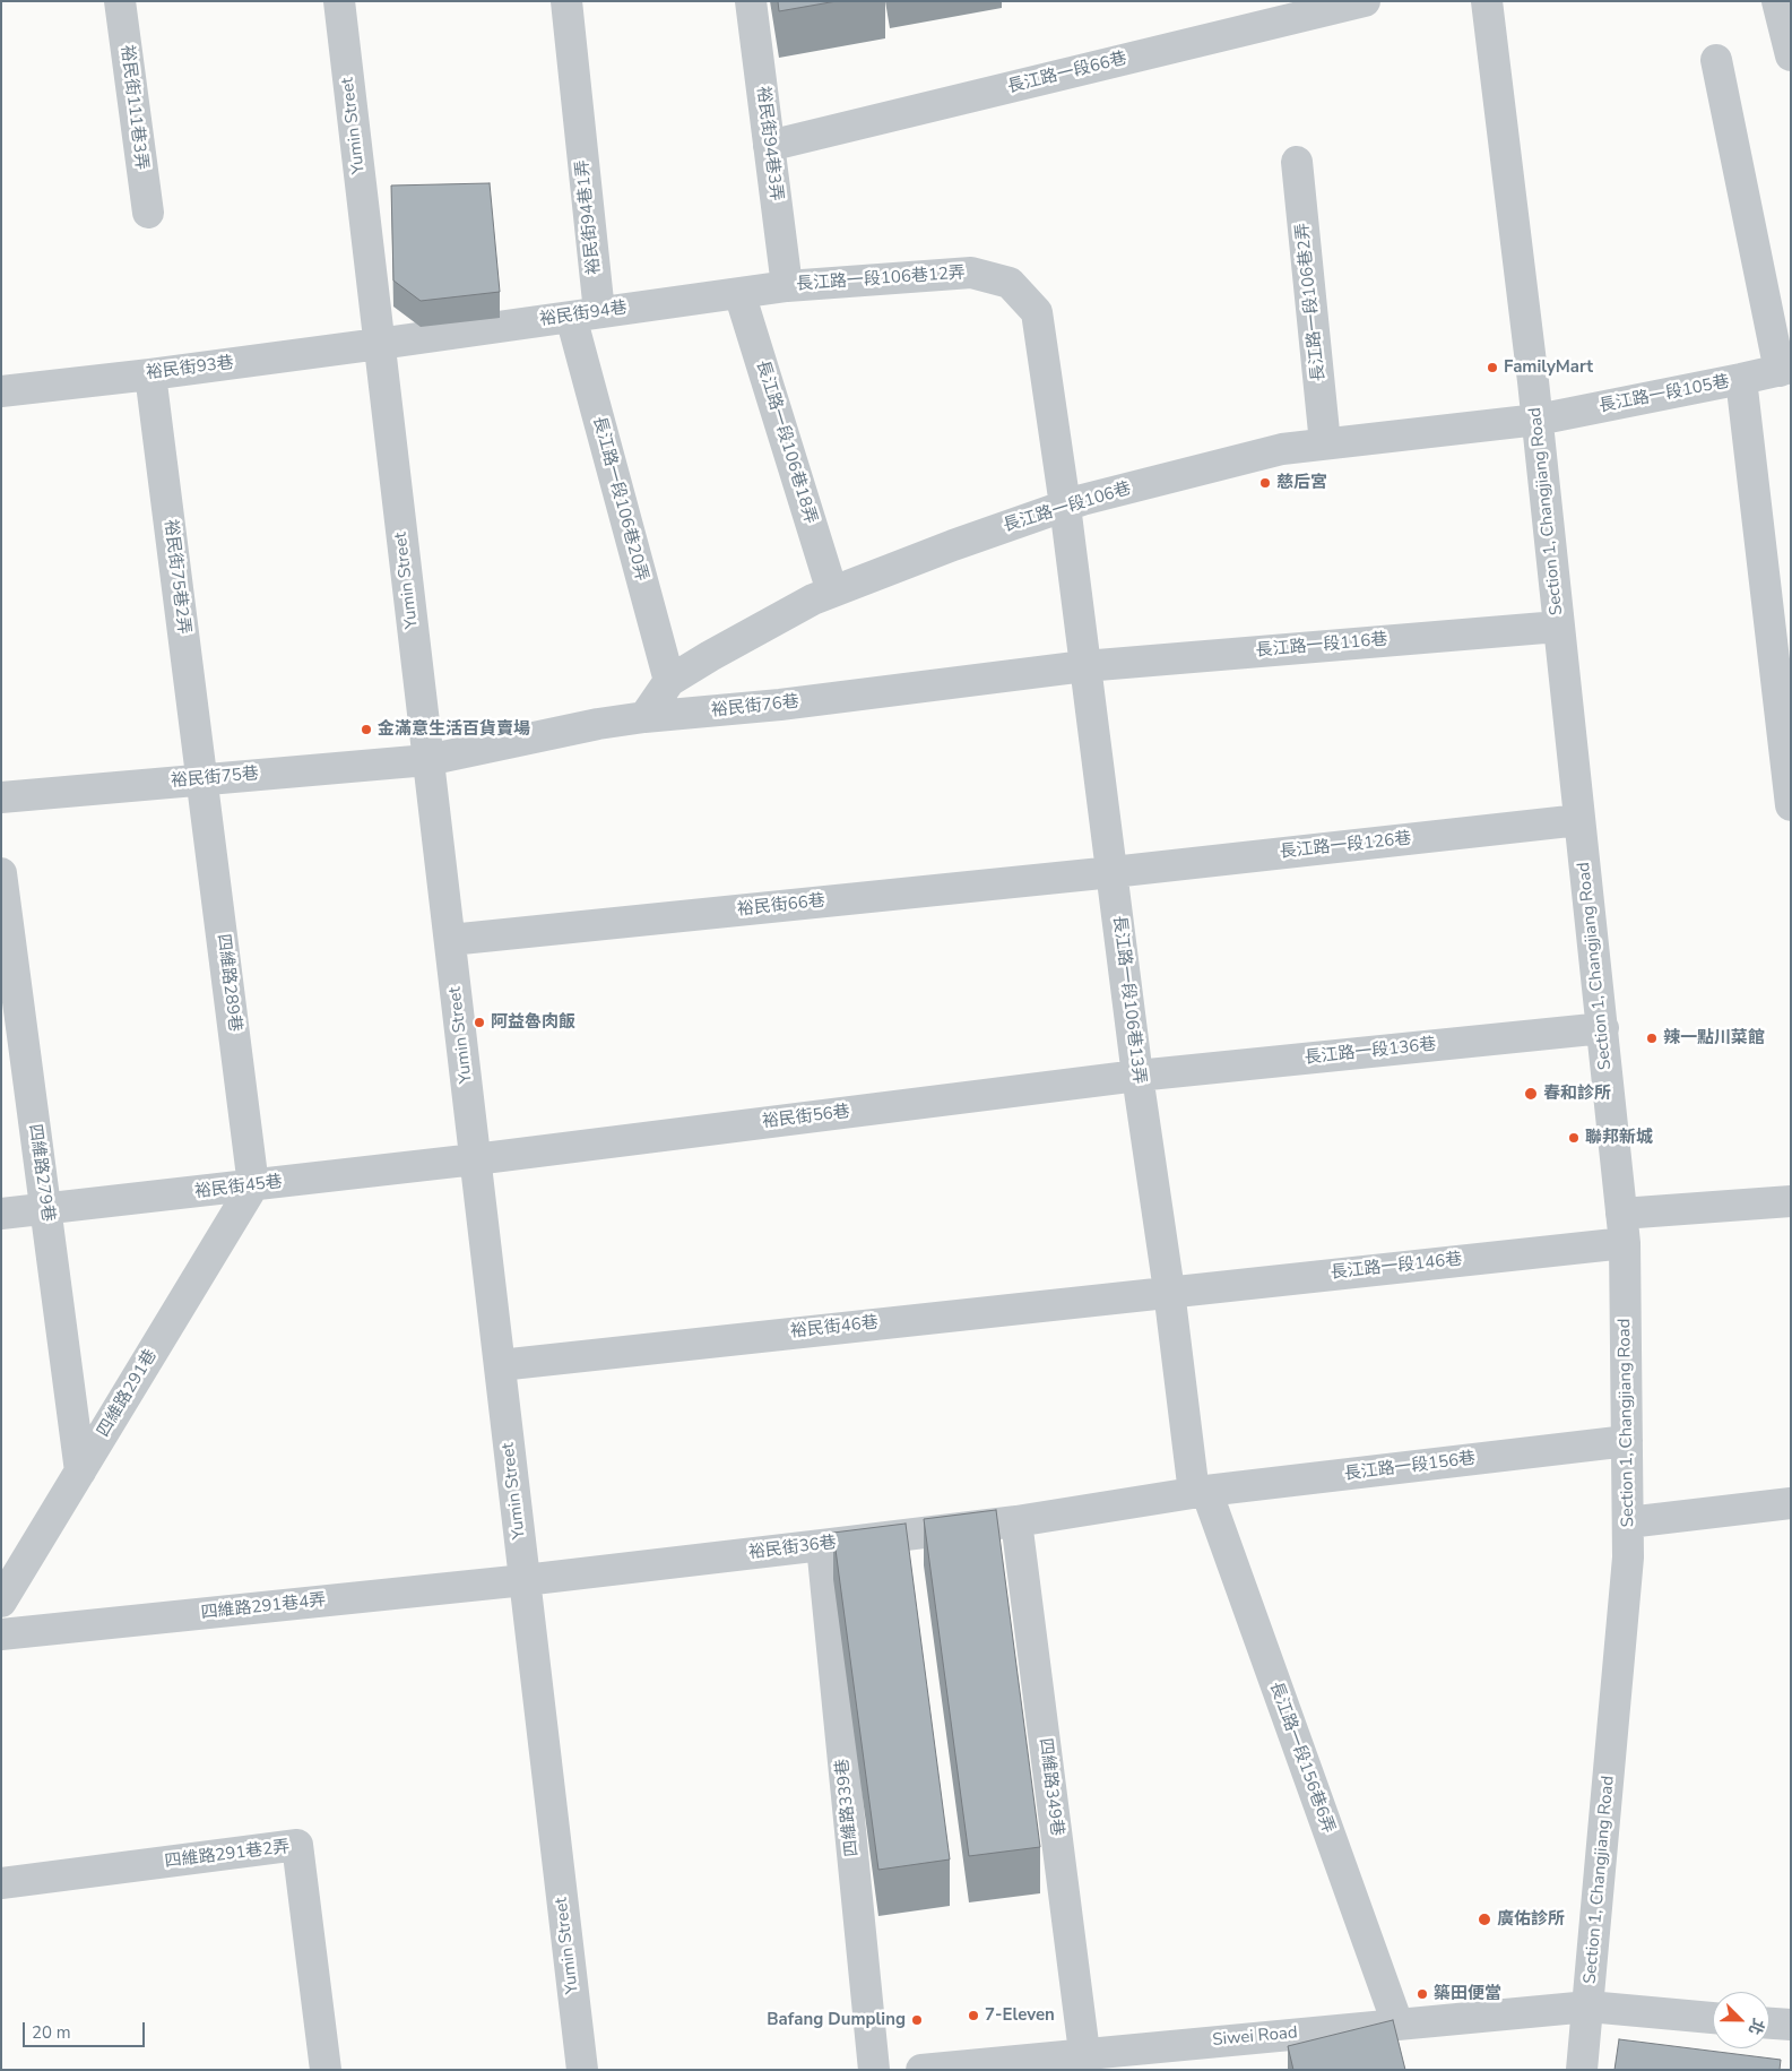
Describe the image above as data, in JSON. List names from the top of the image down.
{
  "streets": {
    "street": [
      "長江路一段66巷",
      "裕民街111巷3弄",
      "Yumin Street",
      "裕民街94巷3弄",
      "裕民街94巷1弄",
      "長江路一段106巷12弄",
      "長江路一段106巷2弄",
      "裕民街94巷",
      "裕民街93巷",
      "長江路一段105巷",
      "長江路一段106巷18弄",
      "長江路一段106巷20弄",
      "長江路一段106巷",
      "Section 1, Changjiang Road",
      "裕民街75巷2弄",
      "長江路一段116巷",
      "裕民街76巷",
      "裕民街75巷",
      "長江路一段126巷",
      "裕民街66巷",
      "四維路289巷",
      "長江路一段106巷13弄",
      "長江路一段136巷",
      "裕民街56巷",
      "四維路279巷",
      "裕民街45巷",
      "長江路一段146巷",
      "裕民街46巷",
      "四維路291巷",
      "長江路一段156巷",
      "裕民街36巷",
      "四維路291巷4弄",
      "長江路一段156巷6弄",
      "四維路349巷",
      "四維路339巷",
      "四維路291巷2弄",
      "Siwei Road"
    ]
  },
  "crossings": [
    ["長江路一段66巷", "裕民街94巷3弄"],
    ["Yumin Street", "裕民街94巷"],
    ["Yumin Street", "裕民街93巷"],
    ["Yumin Street", "裕民街76巷"],
    ["Yumin Street", "裕民街75巷"],
    ["Yumin Street", "裕民街66巷"],
    ["Yumin Street", "裕民街56巷"],
    ["Yumin Street", "裕民街45巷"],
    ["Yumin Street", "裕民街46巷"],
    ["Yumin Street", "裕民街36巷"],
    ["Yumin Street", "四維路291巷4弄"],
    ["裕民街94巷3弄", "長江路一段106巷12弄"],
    ["裕民街94巷3弄", "裕民街94巷"],
    ["裕民街94巷1弄", "裕民街94巷"],
    ["裕民街94巷1弄", "長江路一段106巷20弄"],
    ["長江路一段106巷12弄", "裕民街94巷"],
    ["長江路一段106巷12弄", "長江路一段106巷"],
    ["長江路一段106巷12弄", "長江路一段106巷13弄"],
    ["長江路一段106巷2弄", "長江路一段106巷"],
    ["裕民街94巷", "裕民街93巷"],
    ["裕民街94巷", "長江路一段106巷18弄"],
    ["裕民街94巷", "長江路一段106巷20弄"],
    ["裕民街93巷", "裕民街75巷2弄"],
    ["長江路一段105巷", "長江路一段106巷"],
    ["長江路一段105巷", "Section 1, Changjiang Road"],
    ["長江路一段106巷18弄", "長江路一段106巷"],
    ["長江路一段106巷20弄", "長江路一段106巷"],
    ["長江路一段106巷", "Section 1, Changjiang Road"],
    ["長江路一段106巷", "裕民街76巷"],
    ["長江路一段106巷", "長江路一段106巷13弄"],
    ["Section 1, Changjiang Road", "長江路一段116巷"],
    ["Section 1, Changjiang Road", "長江路一段126巷"],
    ["Section 1, Changjiang Road", "長江路一段136巷"],
    ["Section 1, Changjiang Road", "長江路一段146巷"],
    ["Section 1, Changjiang Road", "長江路一段156巷"],
    ["Section 1, Changjiang Road", "Siwei Road"],
    ["裕民街75巷2弄", "裕民街75巷"],
    ["裕民街75巷2弄", "四維路289巷"],
    ["長江路一段116巷", "裕民街76巷"],
    ["長江路一段116巷", "長江路一段106巷13弄"],
    ["裕民街76巷", "裕民街75巷"],
    ["裕民街76巷", "長江路一段106巷13弄"],
    ["裕民街75巷", "四維路289巷"],
    ["長江路一段126巷", "裕民街66巷"],
    ["長江路一段126巷", "長江路一段106巷13弄"],
    ["裕民街66巷", "長江路一段106巷13弄"],
    ["四維路289巷", "裕民街45巷"],
    ["四維路289巷", "四維路291巷"],
    ["長江路一段106巷13弄", "長江路一段136巷"],
    ["長江路一段106巷13弄", "裕民街56巷"],
    ["長江路一段106巷13弄", "長江路一段146巷"],
    ["長江路一段106巷13弄", "裕民街46巷"],
    ["長江路一段106巷13弄", "長江路一段156巷"],
    ["長江路一段106巷13弄", "裕民街36巷"],
    ["長江路一段106巷13弄", "長江路一段156巷6弄"],
    ["長江路一段136巷", "裕民街56巷"],
    ["裕民街56巷", "裕民街45巷"],
    ["四維路279巷", "裕民街45巷"],
    ["四維路279巷", "四維路291巷"],
    ["裕民街45巷", "四維路291巷"],
    ["長江路一段146巷", "裕民街46巷"],
    ["長江路一段156巷", "裕民街36巷"],
    ["長江路一段156巷", "長江路一段156巷6弄"],
    ["裕民街36巷", "四維路291巷4弄"],
    ["裕民街36巷", "長江路一段156巷6弄"],
    ["裕民街36巷", "四維路349巷"],
    ["裕民街36巷", "四維路339巷"],
    ["長江路一段156巷6弄", "Siwei Road"],
    ["四維路349巷", "Siwei Road"]
  ],
  "places": [
    "FamilyMart",
    "慈后宮",
    "金滿意生活百貨賣場",
    "阿益魯肉飯",
    "辣一點川菜館",
    "春和診所",
    "聯邦新城",
    "廣佑診所",
    "築田便當",
    "7-Eleven",
    "Bafang Dumpling"
  ],
  "scale_bar": "20 m",
  "north": "bottom right"
}
